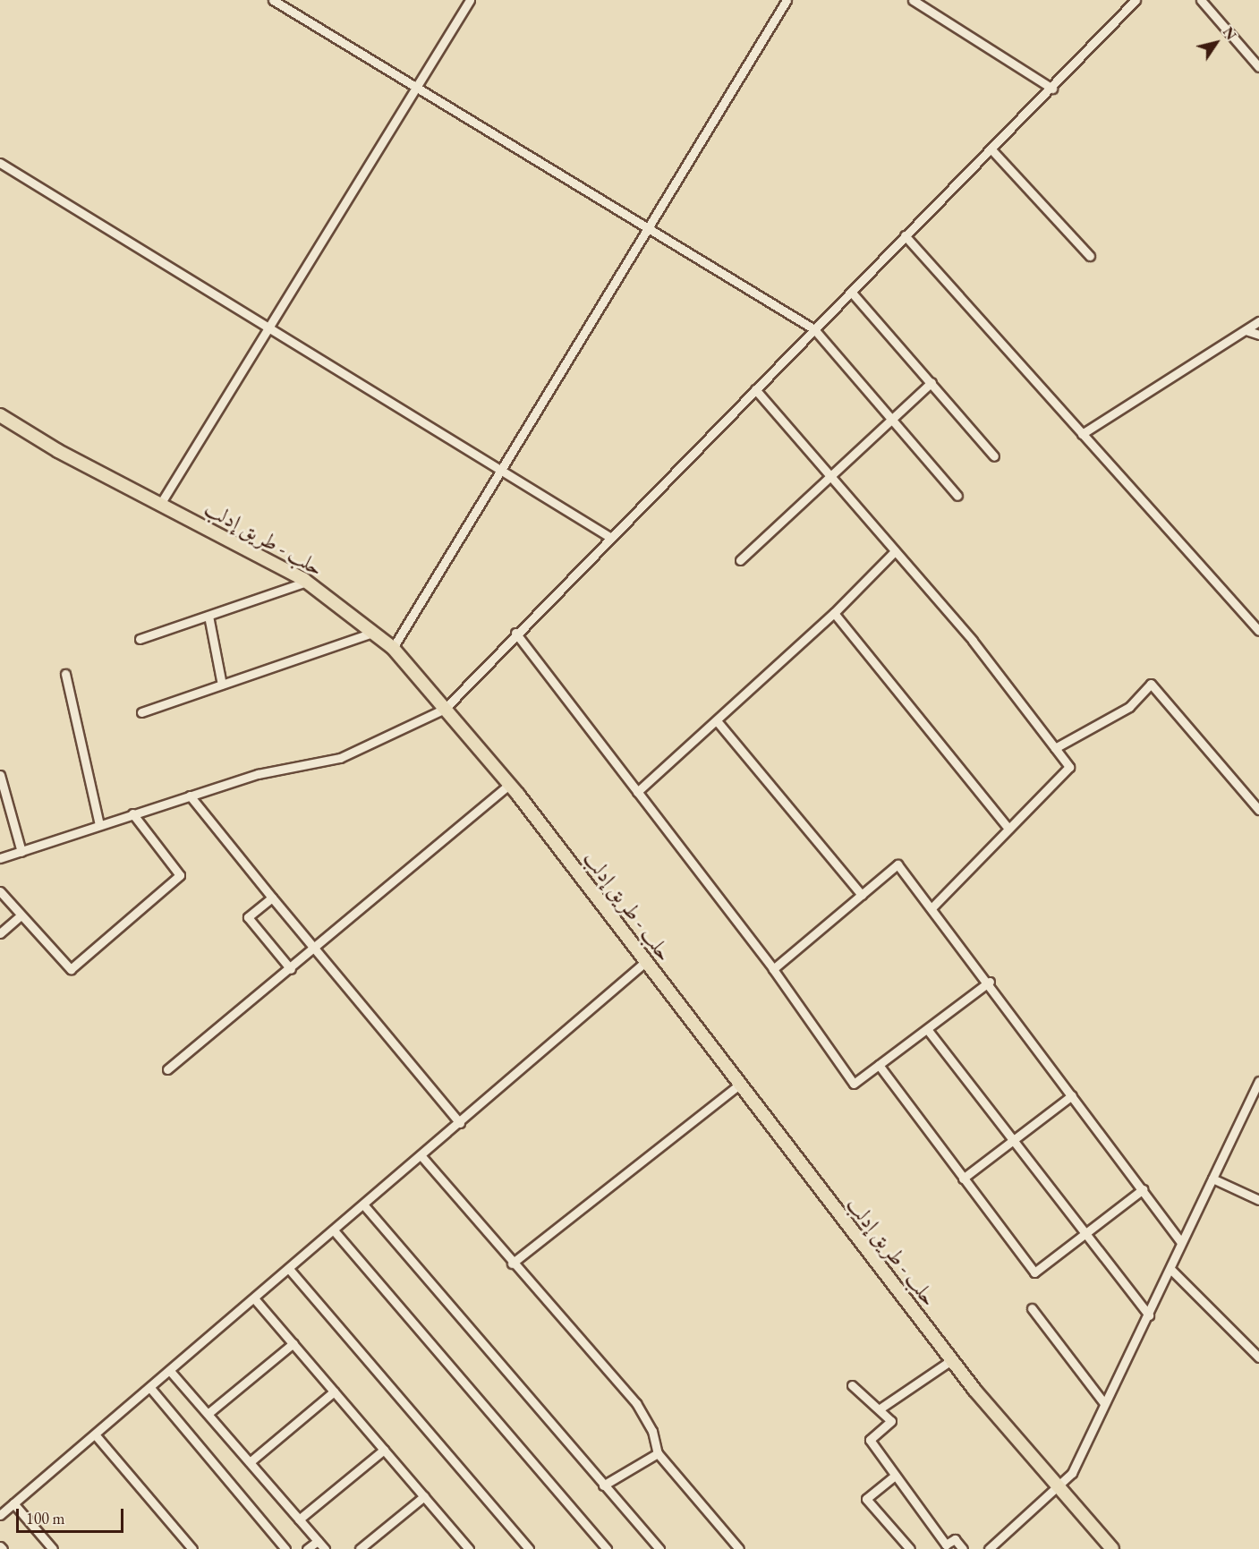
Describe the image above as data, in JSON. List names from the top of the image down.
{
  "streets": {
    "highway": ["حلب - طريق إدلب"]
  },
  "scale_bar": "100 m",
  "north": "top right"
}
